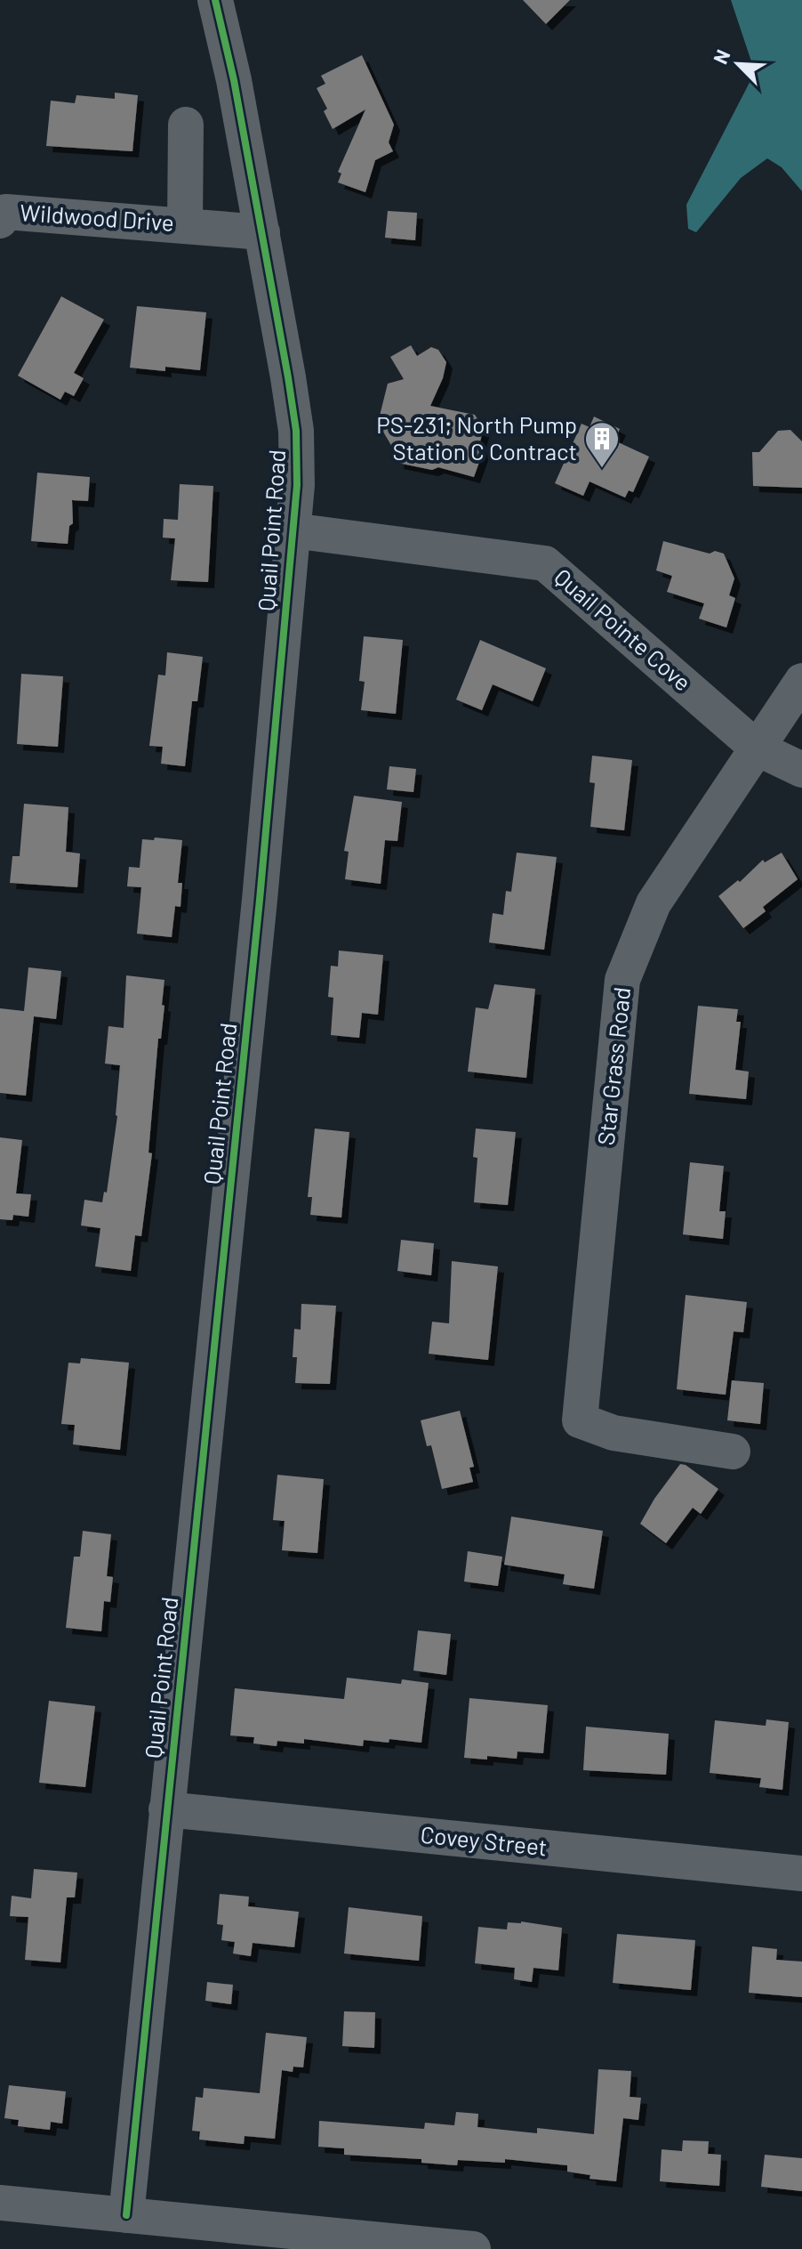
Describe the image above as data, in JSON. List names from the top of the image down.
{
  "streets": {
    "street": [
      "Wildwood Drive",
      "Quail Point Road",
      "Quail Pointe Cove",
      "Star Grass Road",
      "Covey Street"
    ]
  },
  "crossings": [
    ["Quail Point Road", "Quail Pointe Cove"],
    ["Quail Point Road", "Covey Street"],
    ["Quail Pointe Cove", "Star Grass Road"]
  ],
  "places": {
    "building": ["PS-231; North Pump Station C Contract"]
  },
  "north": "top left"
}
